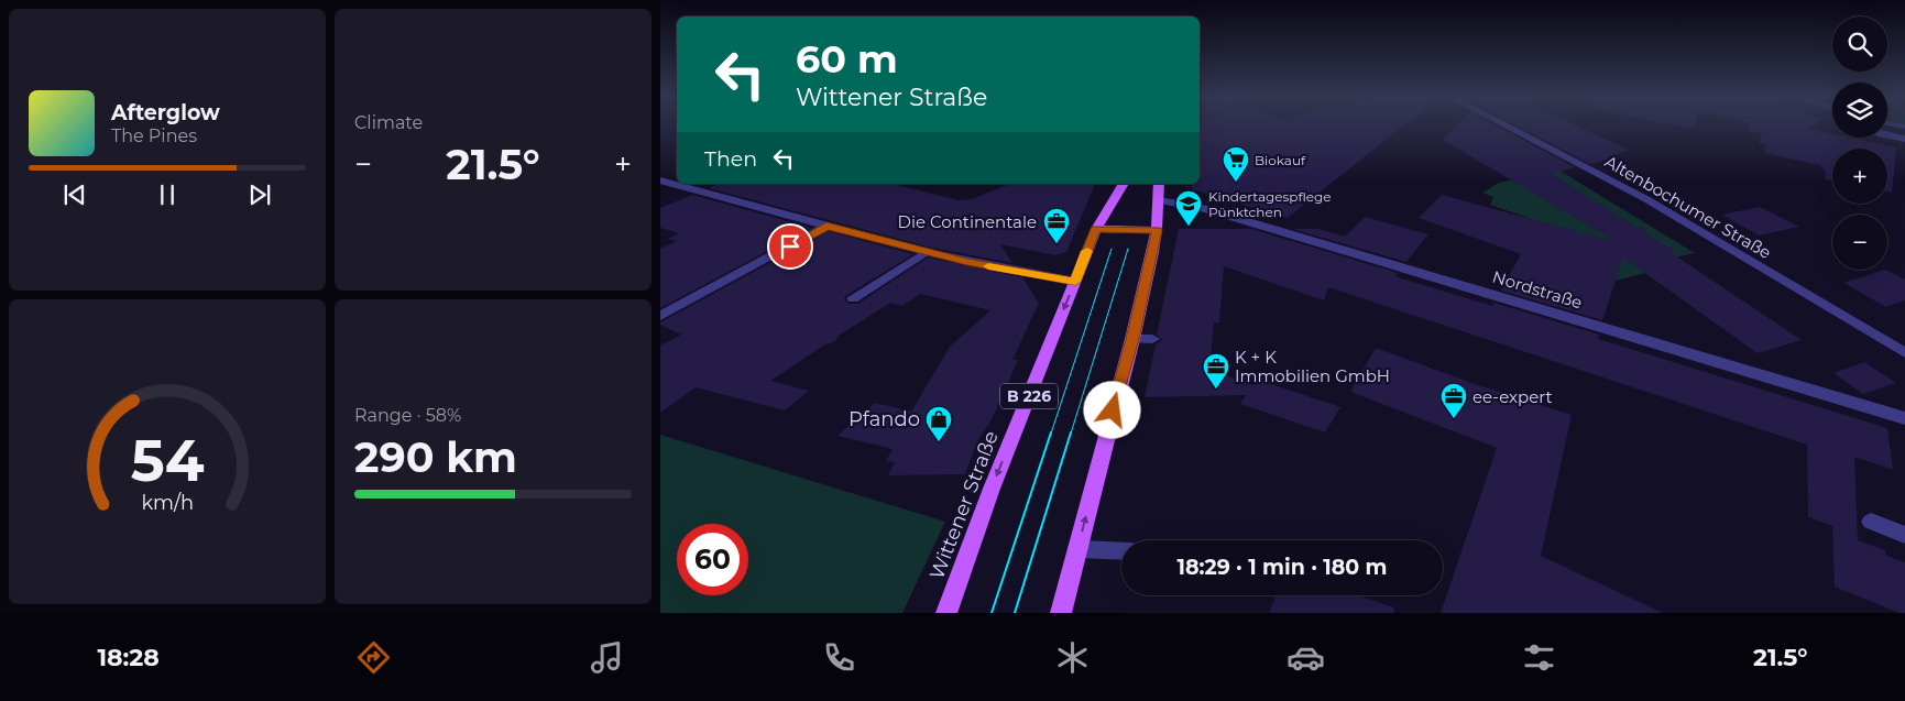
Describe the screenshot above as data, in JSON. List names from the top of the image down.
{
  "streets": {
    "main road": ["B 226", "Wittener Straße"],
    "street": ["Altenbochumer Straße", "Nordstraße"]
  },
  "places": {
    "supermarket": ["Biokauf"],
    "school or university": ["Kindertagespflege Pünktchen"],
    "office": ["Die Continentale", "K + K Immobilien GmbH", "ee-expert"],
    "shop": ["Pfando"]
  },
  "page": {
    "tile": [
      "Climate",
      ["Range · 58%", "290 km"]
    ],
    "map_buttons": ["+", "−"],
    "turn": ["60 m", "Wittener Straße"],
    "song": ["Afterglow", "The Pines"],
    "then": "Then",
    "heat": ["−", "21.5°", "+"],
    "limit": "60",
    "trip": "18:29 · 1 min · 180 m",
    "tabs": ["18:28", "21.5°"],
    "gauge": ["54", "km/h"]
  }
}
